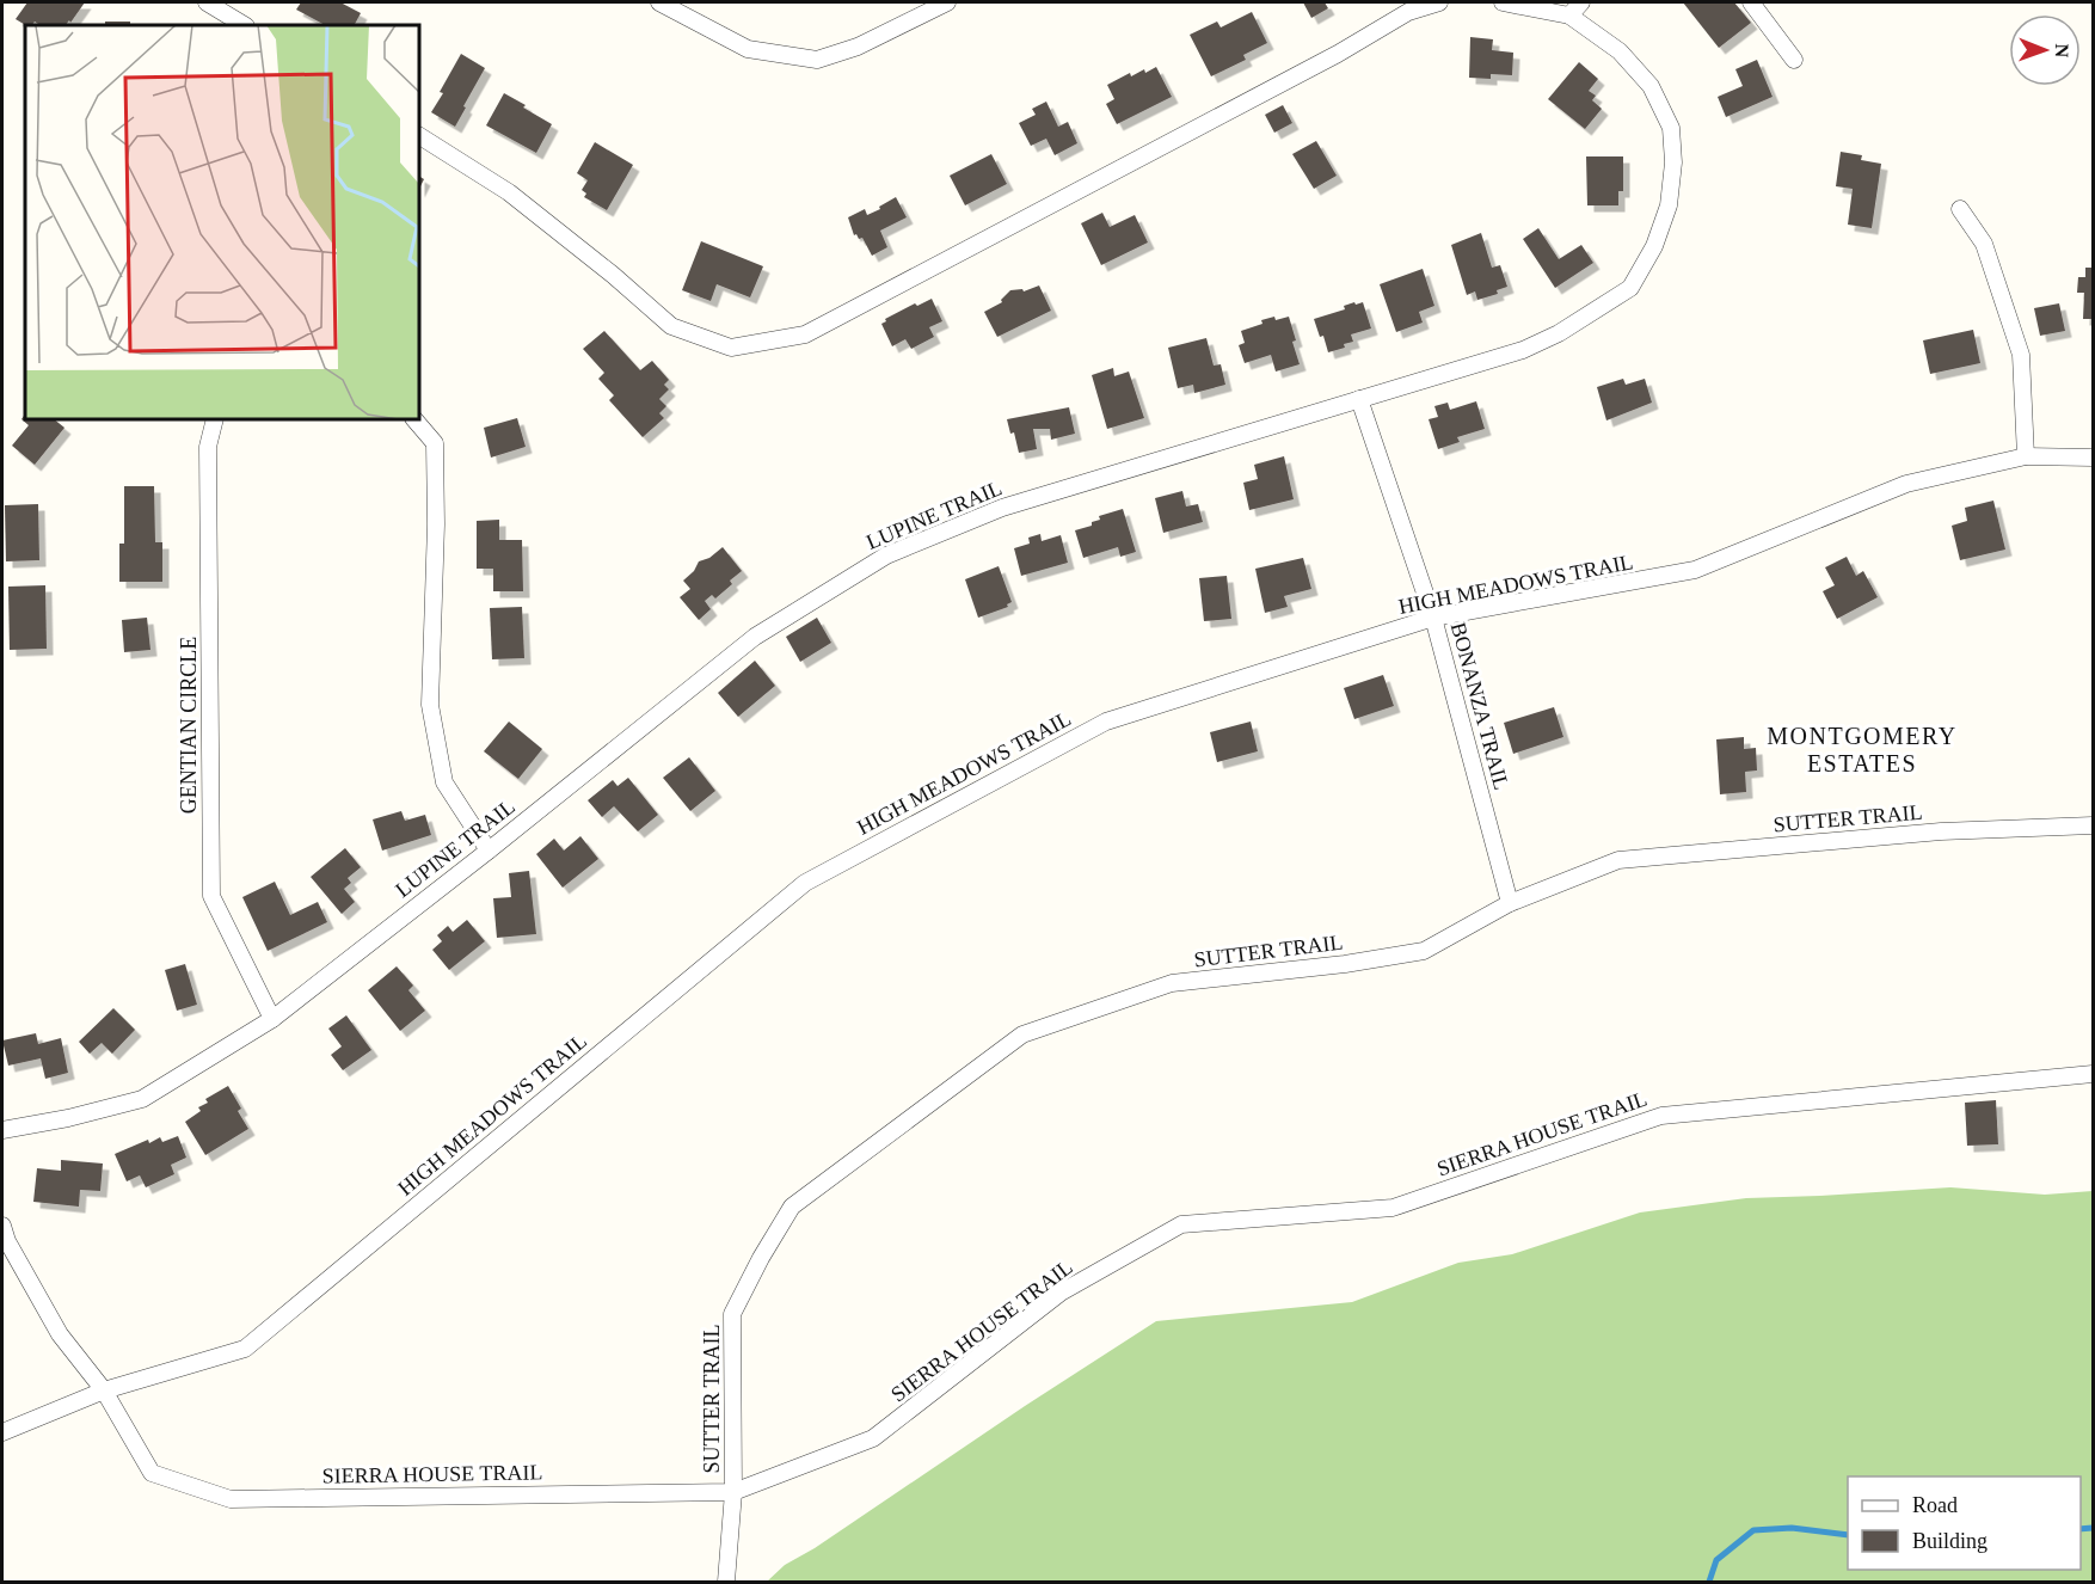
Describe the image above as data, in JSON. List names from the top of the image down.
{
  "streets": {
    "street": [
      "LUPINE TRAIL",
      "HIGH MEADOWS TRAIL",
      "BONANZA TRAIL",
      "GENTIAN CIRCLE",
      "SUTTER TRAIL",
      "SIERRA HOUSE TRAIL"
    ]
  },
  "crossings": [
    ["LUPINE TRAIL", "BONANZA TRAIL"],
    ["LUPINE TRAIL", "GENTIAN CIRCLE"],
    ["HIGH MEADOWS TRAIL", "BONANZA TRAIL"],
    ["HIGH MEADOWS TRAIL", "SIERRA HOUSE TRAIL"],
    ["BONANZA TRAIL", "SUTTER TRAIL"],
    ["SUTTER TRAIL", "SIERRA HOUSE TRAIL"]
  ],
  "districts": ["MONTGOMERY ESTATES"],
  "legend": ["Road", "Building"],
  "north": "right"
}
